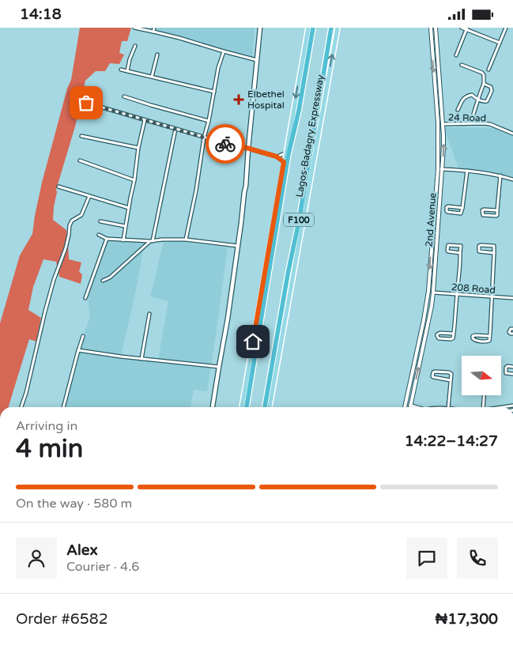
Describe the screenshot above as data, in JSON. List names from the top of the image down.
{
  "streets": {
    "highway": ["Lagos-Badagry Expressway", "F100"],
    "street": ["24 Road", "2nd Avenue", "208 Road"]
  },
  "crossings": [
    ["24 Road", "2nd Avenue"],
    ["2nd Avenue", "208 Road"]
  ],
  "places": {
    "health": ["Elbethel Hospital"]
  },
  "north": "right",
  "page": {
    "status": "14:18",
    "heading": ["4 min", "Arriving in", "14:22–14:27"],
    "panel": [
      "Alex",
      "Courier · 4.6",
      "Order #6582",
      "₦17,300"
    ],
    "bar": "On the way · 580 m"
  }
}
